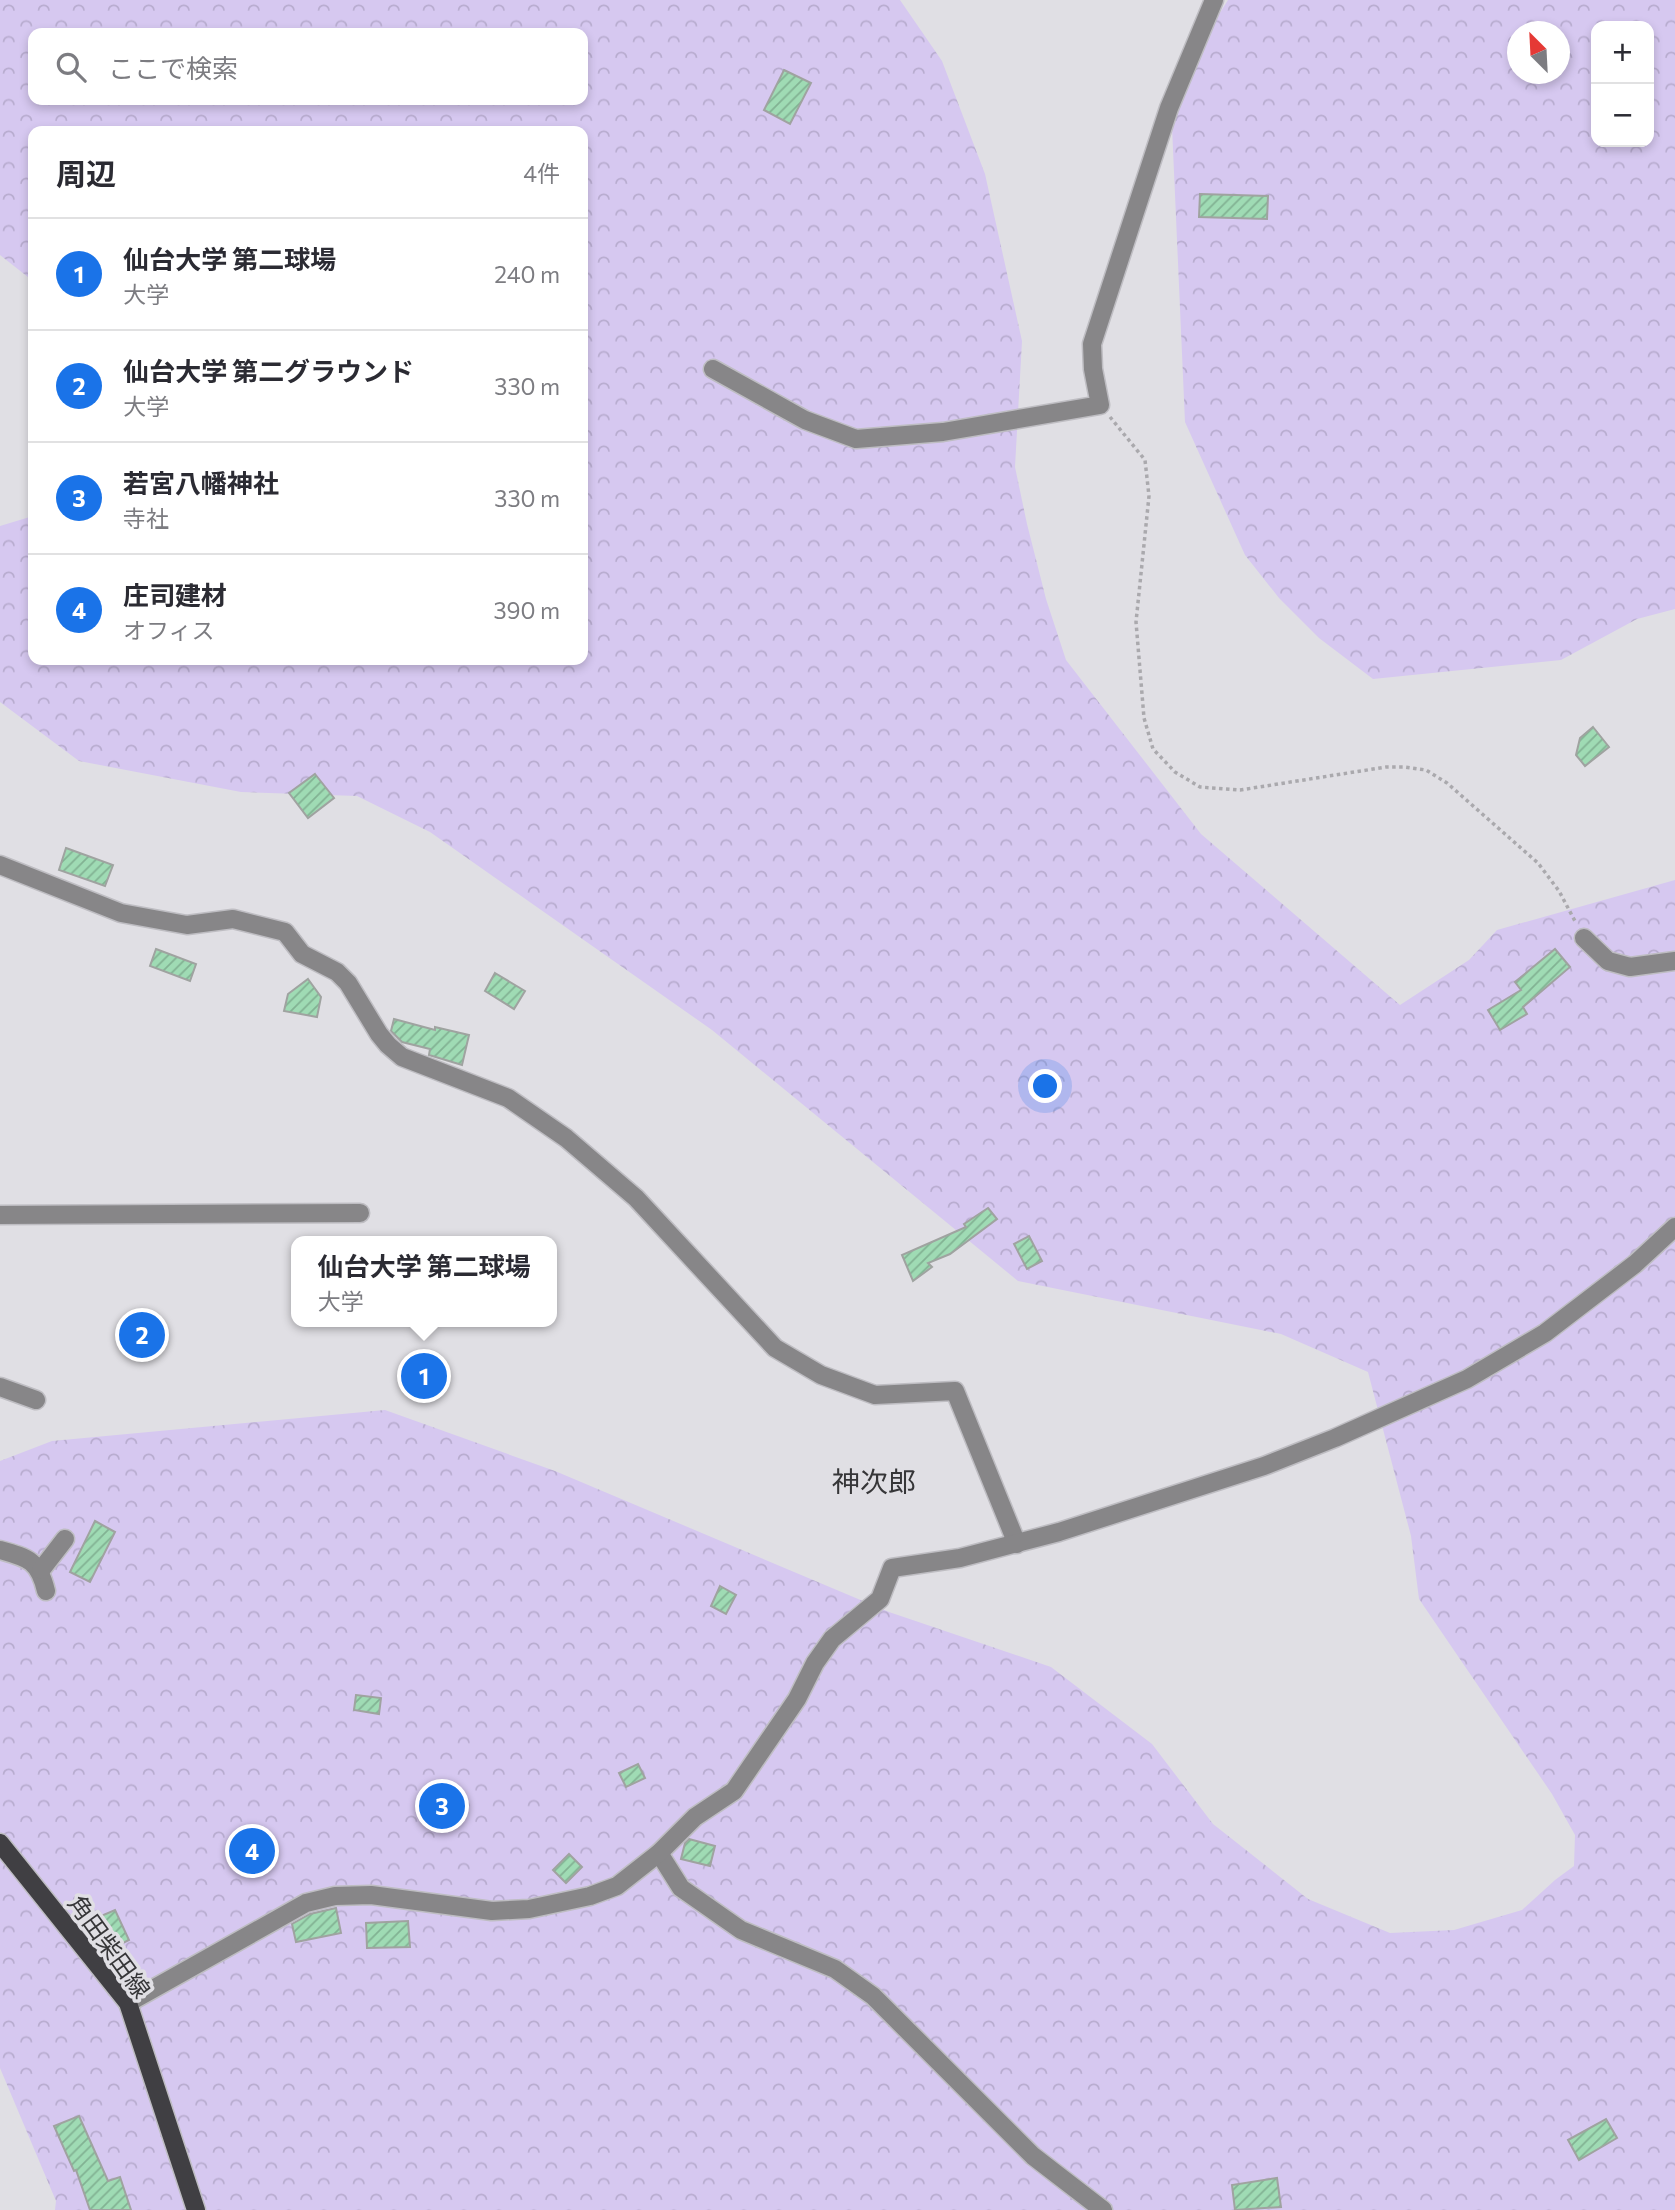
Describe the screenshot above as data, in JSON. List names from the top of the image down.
{
  "streets": {
    "main road": ["角田柴田線"]
  },
  "districts": ["神次郎"],
  "north": "top left",
  "page": {
    "map_buttons": ["+", "−"],
    "search": "ここで検索",
    "heading": ["周辺", "4件"],
    "list": [
      {
        "mark": "1",
        "name": "仙台大学 第二球場",
        "note": "大学",
        "value": "240 m"
      },
      {
        "mark": "2",
        "name": "仙台大学 第二グラウンド",
        "note": "大学",
        "value": "330 m"
      },
      {
        "mark": "3",
        "name": "若宮八幡神社",
        "note": "寺社",
        "value": "330 m"
      },
      {
        "mark": "4",
        "name": "庄司建材",
        "note": "オフィス",
        "value": "390 m"
      }
    ],
    "popup": ["仙台大学 第二球場", "大学"],
    "pins": [
      "2",
      "1",
      "3",
      "4"
    ]
  }
}
